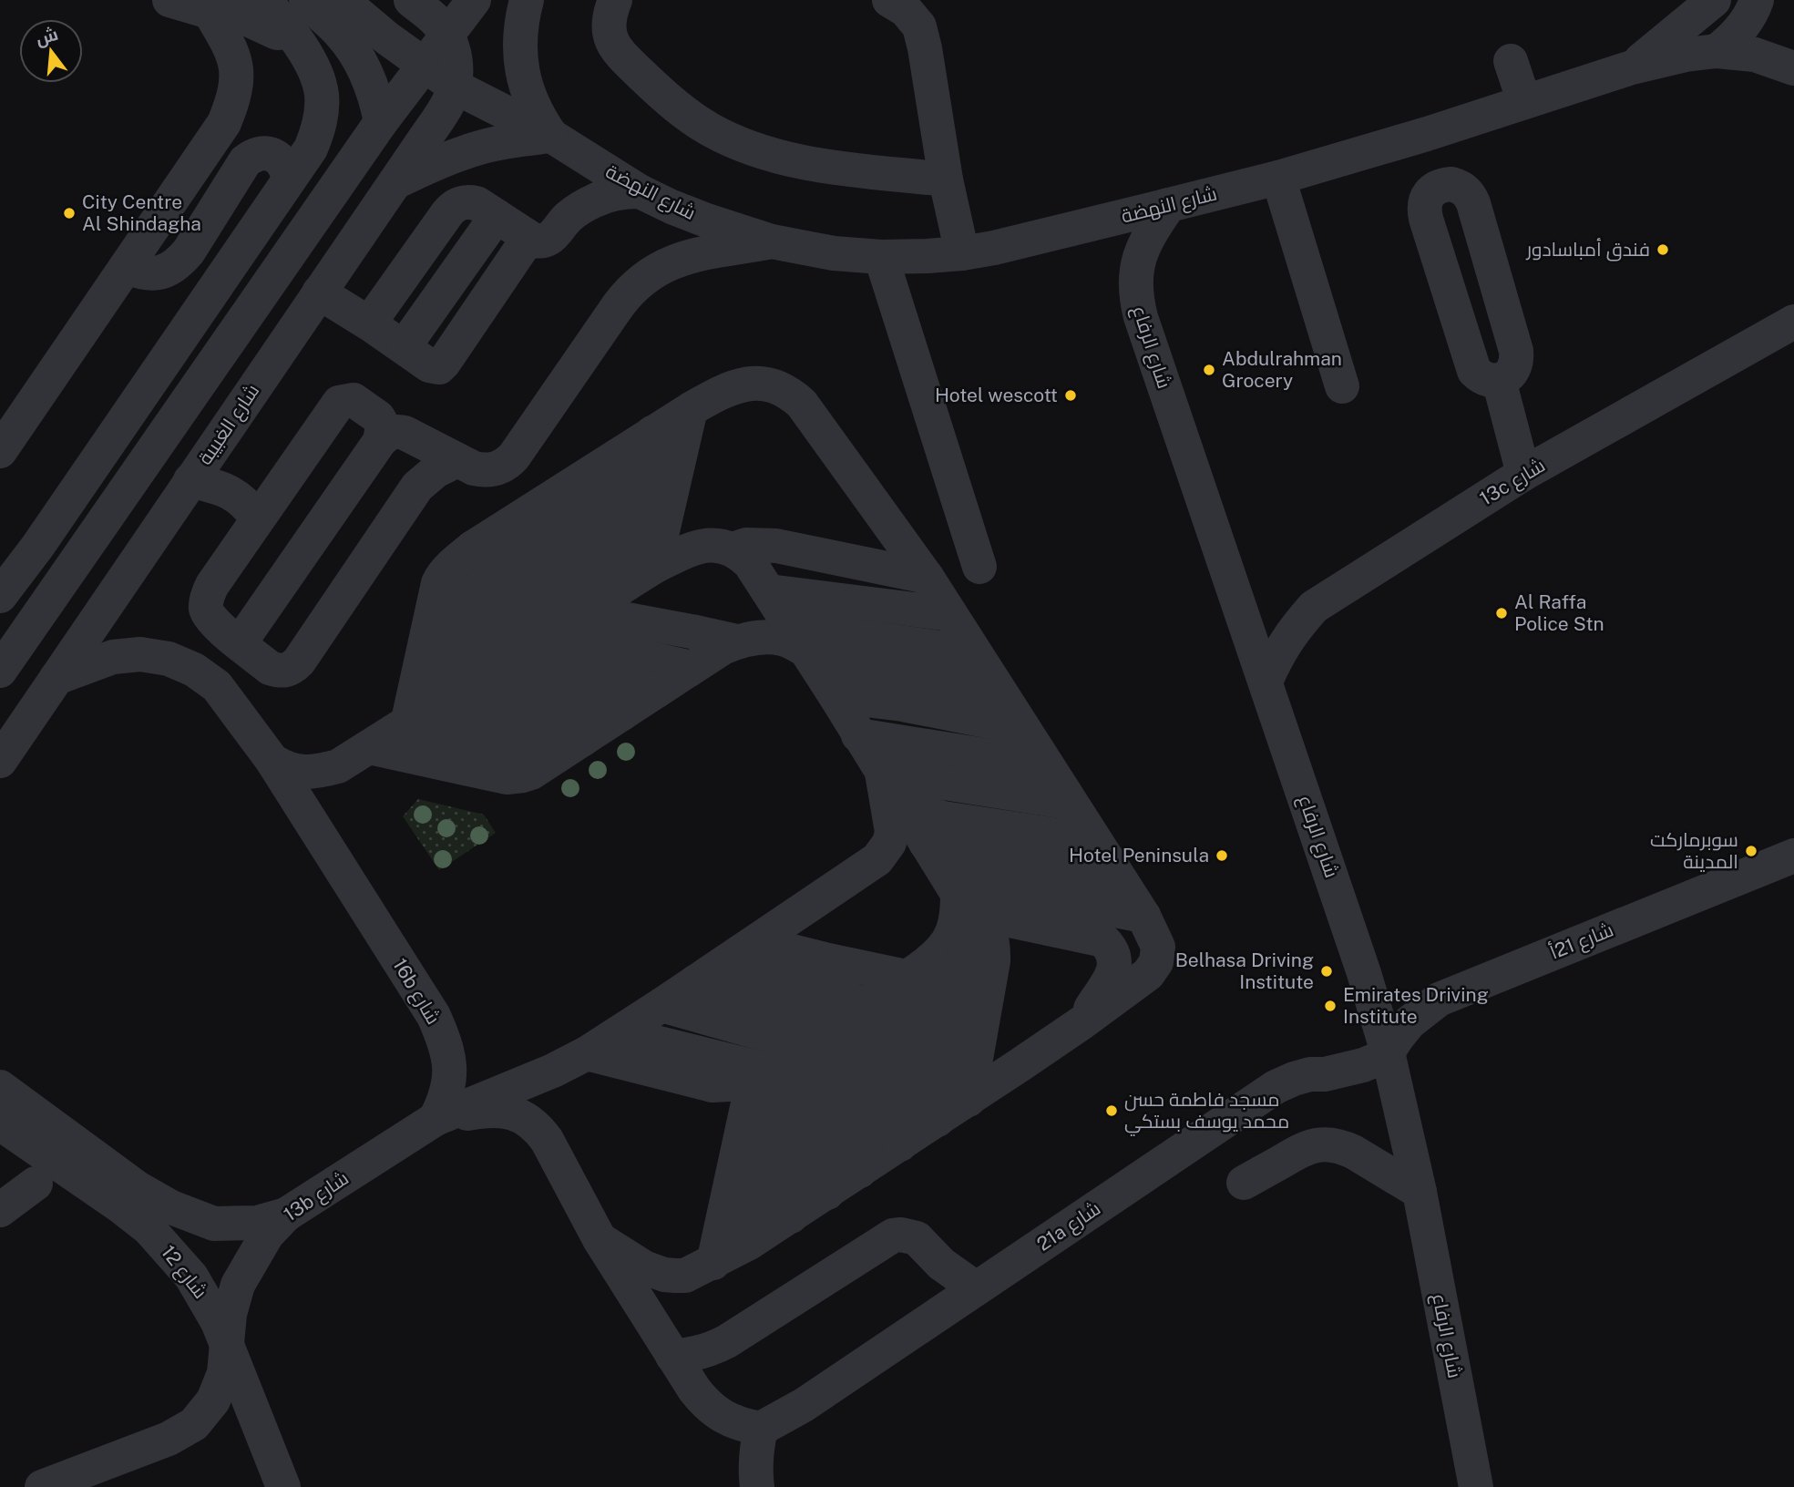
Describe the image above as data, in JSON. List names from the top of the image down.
{
  "streets": {
    "street": [
      "شارع النهضة",
      "شارع الرفاع",
      "شارع الغبيبة",
      "13c شارع",
      "شارع 21أ",
      "16b شارع",
      "13b شارع",
      "21a شارع",
      "شارع 12"
    ]
  },
  "crossings": [
    ["شارع النهضة", "شارع الرفاع"],
    ["شارع النهضة", "شارع الغبيبة"],
    ["شارع الرفاع", "13c شارع"],
    ["شارع الرفاع", "شارع 21أ"],
    ["شارع الرفاع", "21a شارع"],
    ["شارع الغبيبة", "16b شارع"],
    ["شارع 21أ", "21a شارع"],
    ["16b شارع", "13b شارع"],
    ["13b شارع", "شارع 12"]
  ],
  "places": [
    "City Centre Al Shindagha",
    "فندق أمباسادور",
    "Abdulrahman Grocery",
    "Hotel wescott",
    "Al Raffa Police Stn",
    "سوبرماركت المدينة",
    "Hotel Peninsula",
    "Belhasa Driving Institute",
    "Emirates Driving Institute",
    "مسجد فاطمة حسن محمد يوسف بستكي"
  ],
  "north": "top"
}
